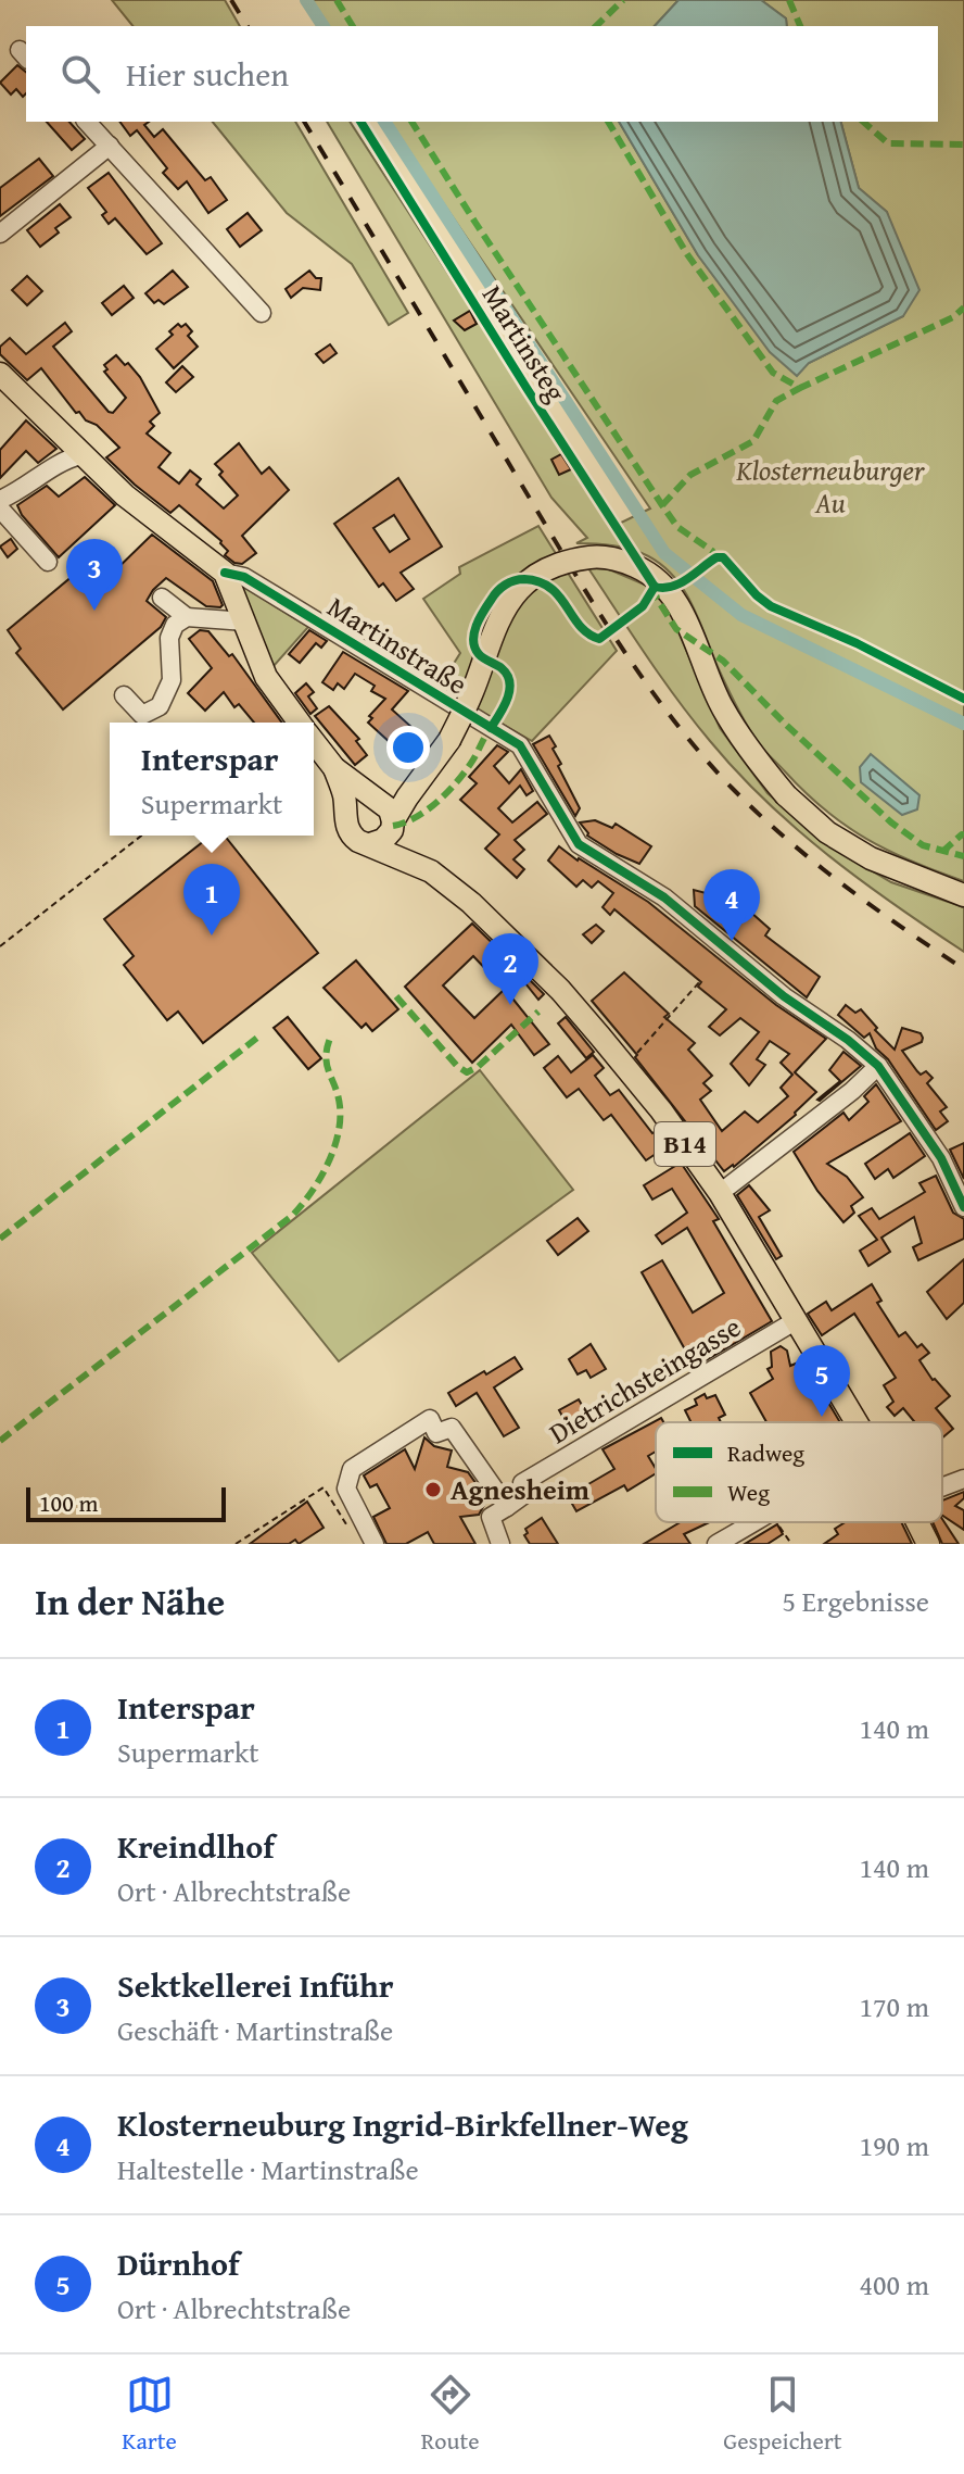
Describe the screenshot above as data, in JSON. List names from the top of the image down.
{
  "streets": {
    "main road": ["Martinstraße", "B14"],
    "street": ["Dietrichsteingasse"],
    "cycle path": ["Martinsteg"]
  },
  "crossings": [
    ["B14", "Dietrichsteingasse"]
  ],
  "parks": ["Klosterneuburger Au"],
  "places": ["Agnesheim"],
  "legend": ["Radweg", "Weg"],
  "scale_bar": "100 m",
  "page": {
    "search": "Hier suchen",
    "pins": [
      "3",
      "1",
      "4",
      "2",
      "5"
    ],
    "popup": ["Interspar", "Supermarkt"],
    "scale": "100 m",
    "heading": ["In der Nähe", "5 Ergebnisse"],
    "list": [
      {
        "mark": "1",
        "name": "Interspar",
        "note": "Supermarkt",
        "value": "140 m"
      },
      {
        "mark": "2",
        "name": "Kreindlhof",
        "note": "Ort · Albrechtstraße",
        "value": "140 m"
      },
      {
        "mark": "3",
        "name": "Sektkellerei Inführ",
        "note": "Geschäft · Martinstraße",
        "value": "170 m"
      },
      {
        "mark": "4",
        "name": "Klosterneuburg Ingrid-Birkfellner-Weg",
        "note": "Haltestelle · Martinstraße",
        "value": "190 m"
      },
      {
        "mark": "5",
        "name": "Dürnhof",
        "note": "Ort · Albrechtstraße",
        "value": "400 m"
      }
    ],
    "nav": ["Karte", "Route", "Gespeichert"]
  }
}
